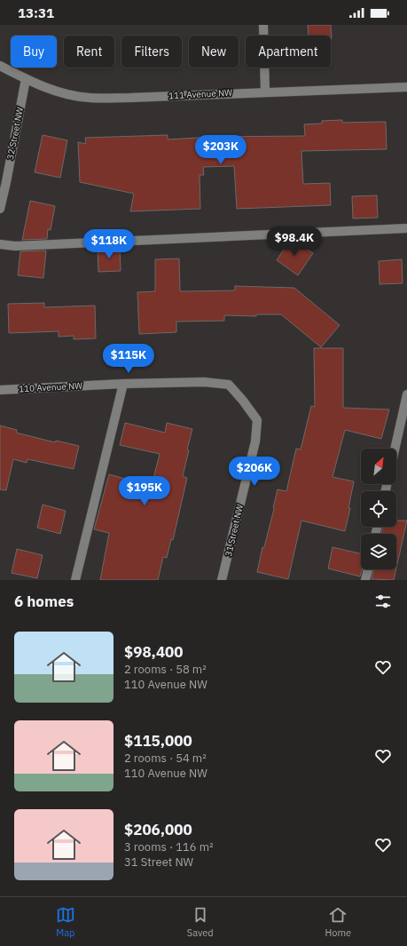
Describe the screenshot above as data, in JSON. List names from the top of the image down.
{
  "streets": {
    "street": [
      "111 Avenue NW",
      "32 Street NW",
      "110 Avenue NW",
      "31 Street NW"
    ]
  },
  "crossings": [
    ["111 Avenue NW", "32 Street NW"],
    ["110 Avenue NW", "31 Street NW"]
  ],
  "north": "top right",
  "page": {
    "status": "13:31",
    "chip": [
      "Buy",
      "Rent",
      "Filters",
      "New",
      "Apartment"
    ],
    "price": [
      "$203K",
      "$98.4K",
      "$118K",
      "$115K",
      "$206K",
      "$195K"
    ],
    "heading": "6 homes",
    "list": [
      {
        "name": "$98,400",
        "note": "2 rooms · 58 m² · 110 Avenue NW"
      },
      {
        "name": "$115,000",
        "note": "2 rooms · 54 m² · 110 Avenue NW"
      },
      {
        "name": "$206,000",
        "note": "3 rooms · 116 m² · 31 Street NW"
      }
    ],
    "tabs": ["Map", "Saved", "Home"]
  }
}
